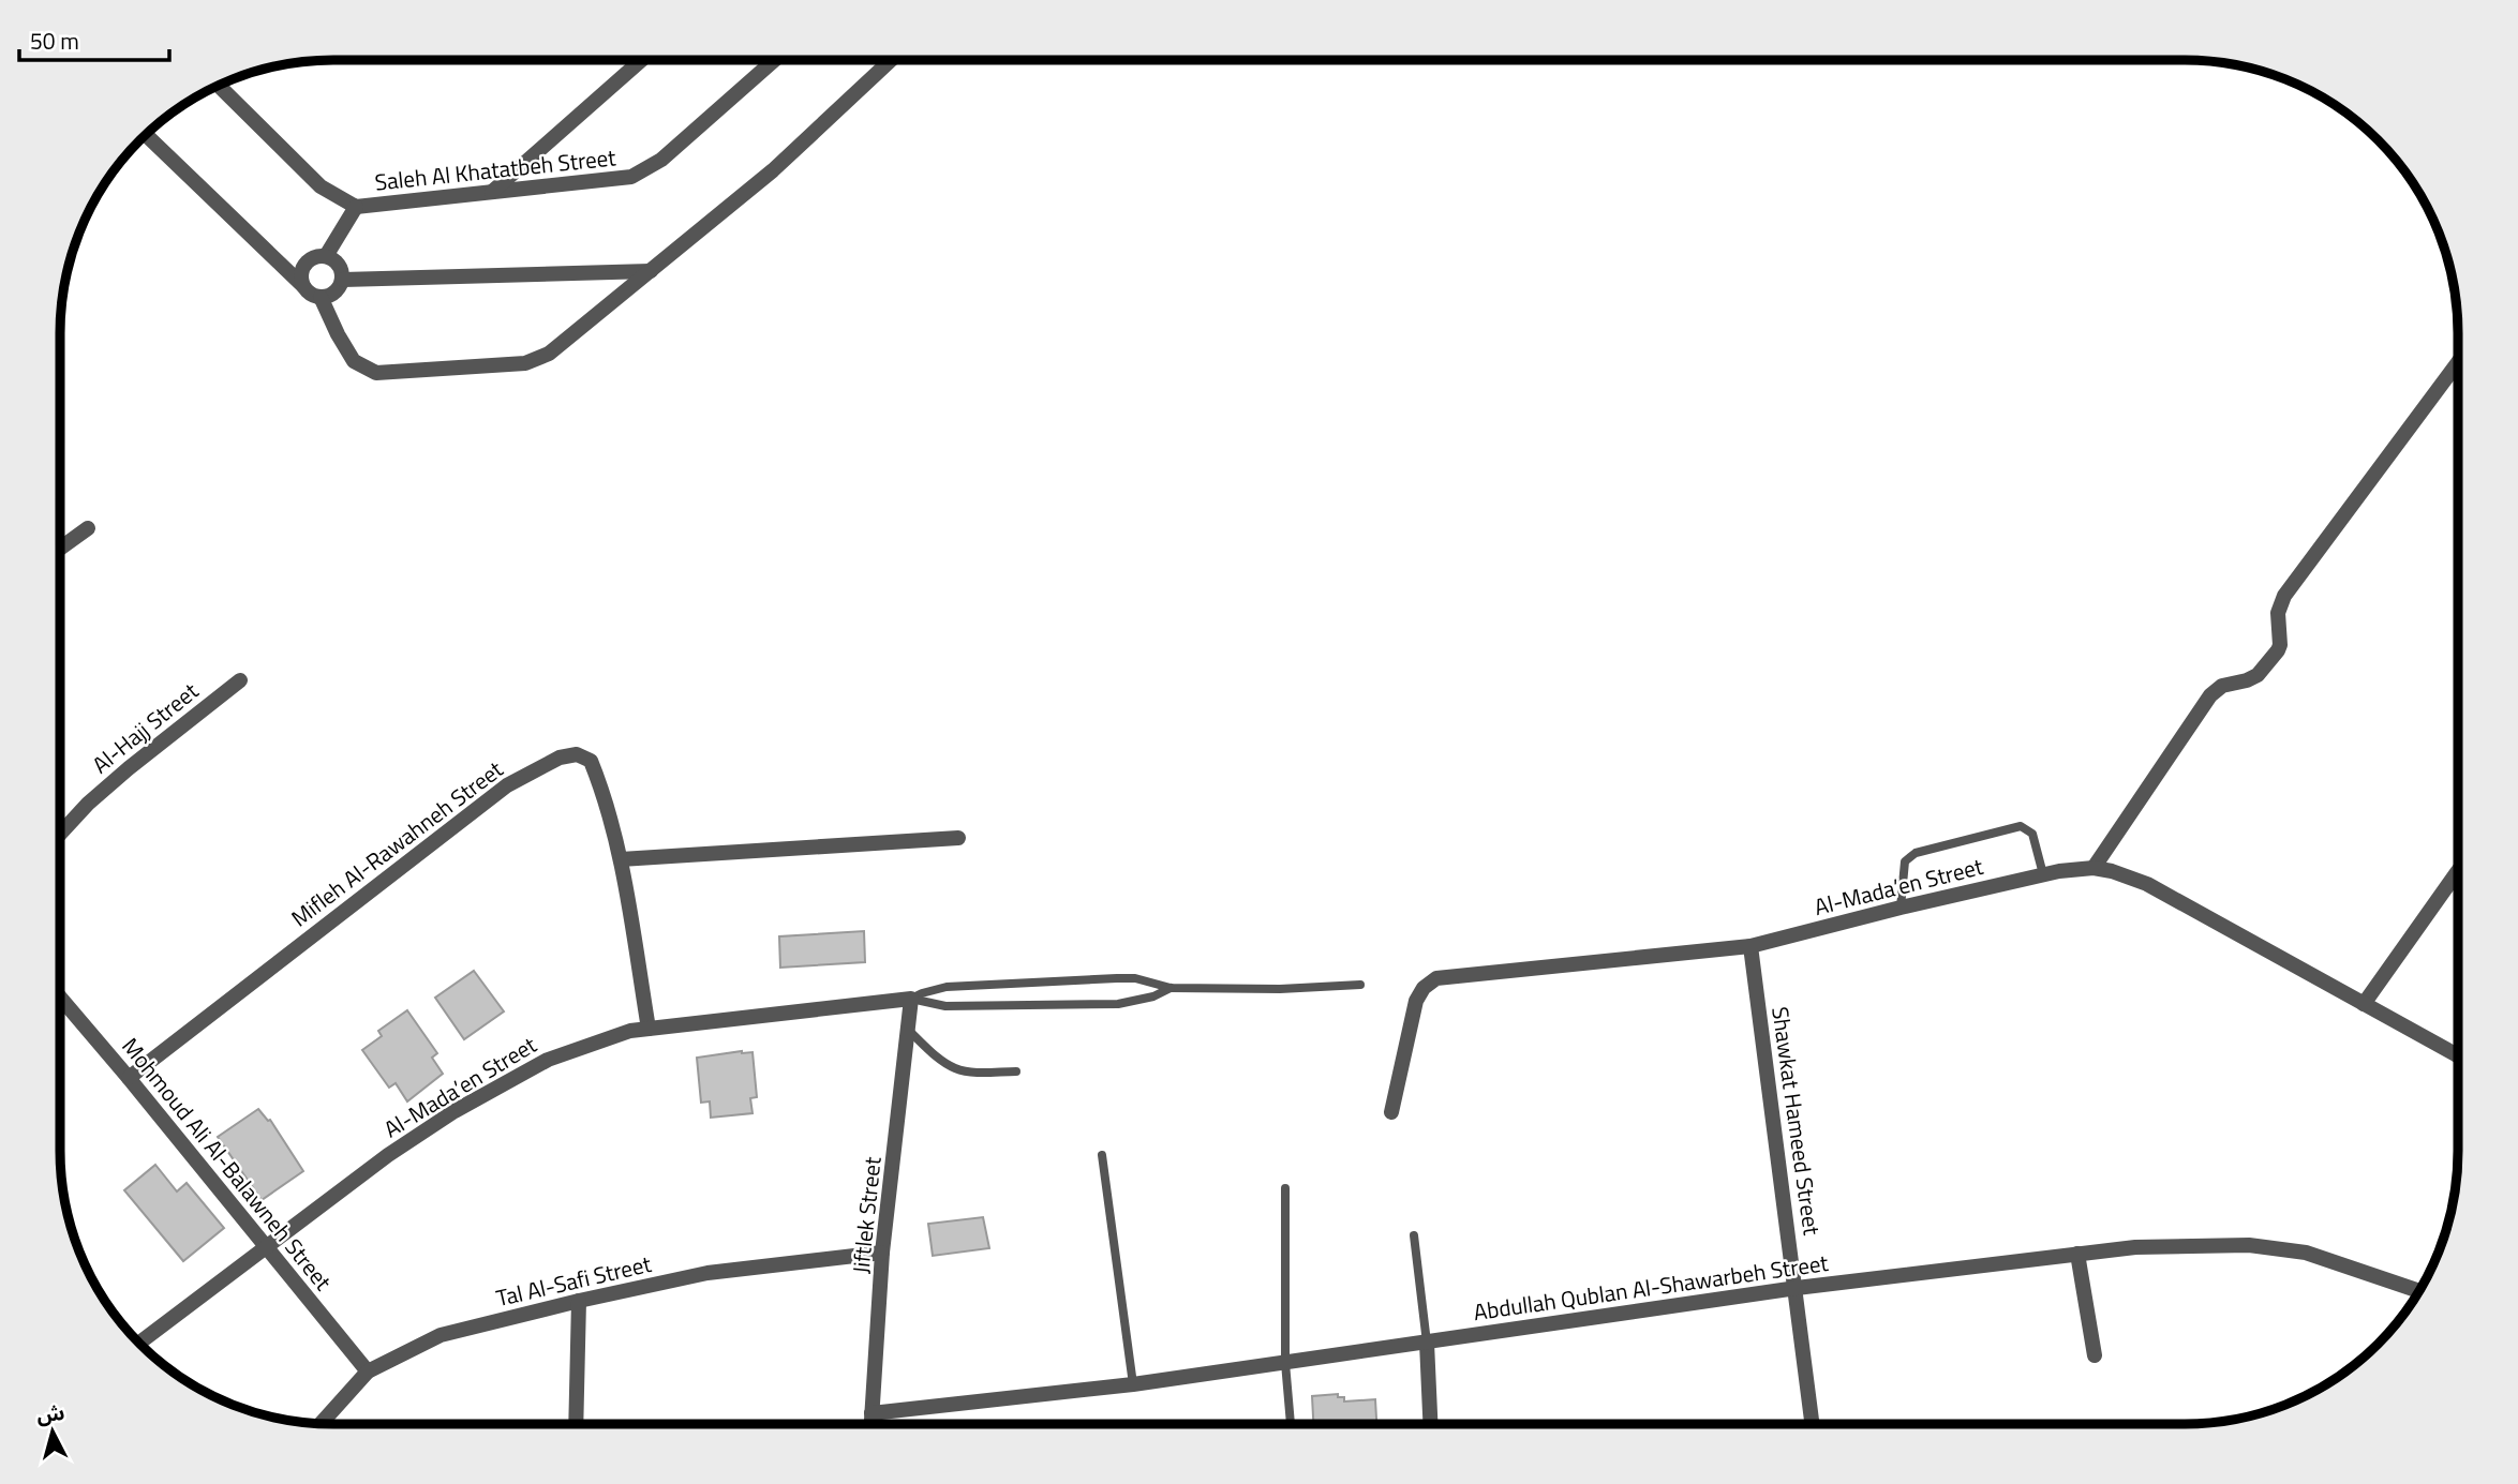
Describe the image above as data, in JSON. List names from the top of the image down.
{
  "streets": {
    "street": [
      "Saleh Al Khatatbeh Street",
      "Al-Hajj Street",
      "Mifleh Al-Rawahneh Street",
      "Al-Mada’en Street",
      "Shawkat Hameed Street",
      "Mohmoud Ali Al-Balawneh Street",
      "Jiftlek Street",
      "Tal Al-Safi Street",
      "Abdullah Qublan Al-Shawarbeh Street"
    ]
  },
  "crossings": [
    ["Mifleh Al-Rawahneh Street", "Al-Mada’en Street"],
    ["Mifleh Al-Rawahneh Street", "Mohmoud Ali Al-Balawneh Street"],
    ["Al-Mada’en Street", "Shawkat Hameed Street"],
    ["Al-Mada’en Street", "Mohmoud Ali Al-Balawneh Street"],
    ["Al-Mada’en Street", "Jiftlek Street"],
    ["Shawkat Hameed Street", "Abdullah Qublan Al-Shawarbeh Street"],
    ["Mohmoud Ali Al-Balawneh Street", "Tal Al-Safi Street"],
    ["Jiftlek Street", "Tal Al-Safi Street"],
    ["Jiftlek Street", "Abdullah Qublan Al-Shawarbeh Street"]
  ],
  "scale_bar": "50 m",
  "north": "top"
}
